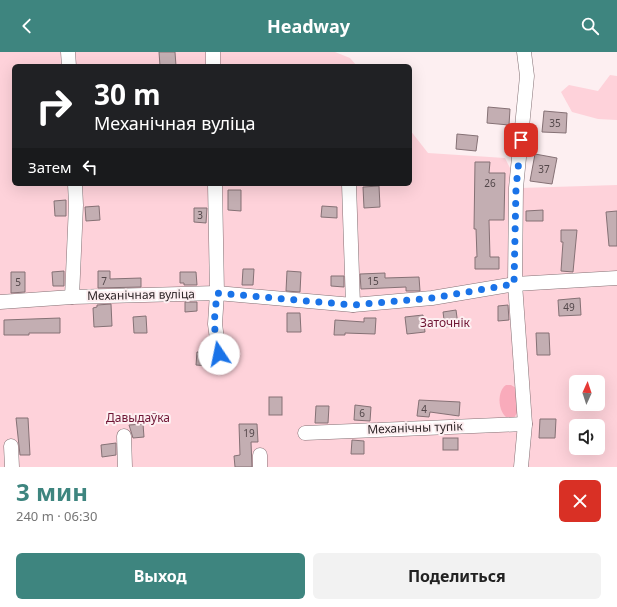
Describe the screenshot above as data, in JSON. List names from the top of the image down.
{
  "streets": {
    "street": ["Механічная вуліца", "Механічны тупік"]
  },
  "parks": ["Заточнік", "Давыдаўка"],
  "house_numbers": [
    "35",
    "37",
    "26",
    "3",
    "7",
    "15",
    "5",
    "49",
    "4",
    "6",
    "19"
  ],
  "north": "top",
  "page": {
    "header": "Headway",
    "turn": ["30 m", "Механічная вуліца"],
    "then": "Затем",
    "heading": ["3 мин", "240 m · 06:30"],
    "buttons": ["Выход", "Поделиться"]
  }
}
